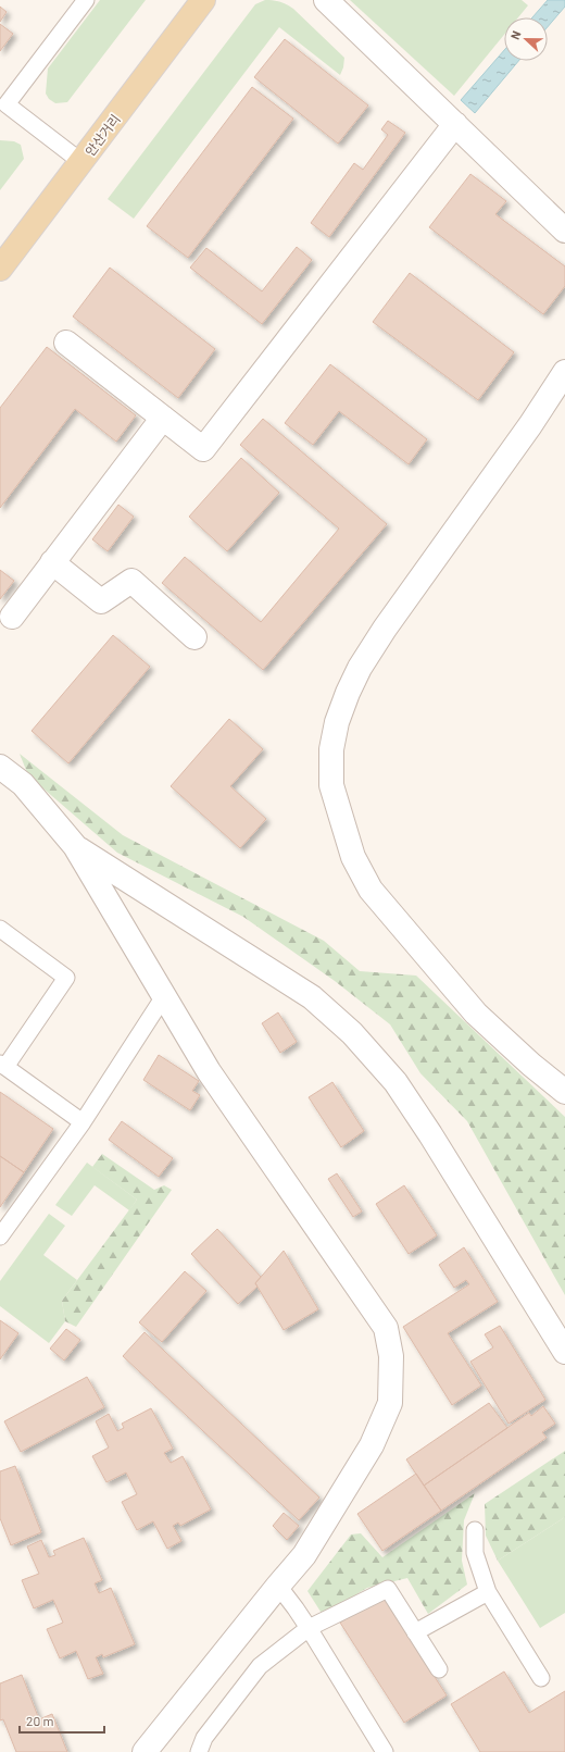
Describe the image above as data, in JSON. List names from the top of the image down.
{
  "streets": {
    "main road": ["안산거리"]
  },
  "scale_bar": "20 m",
  "north": "left"
}
